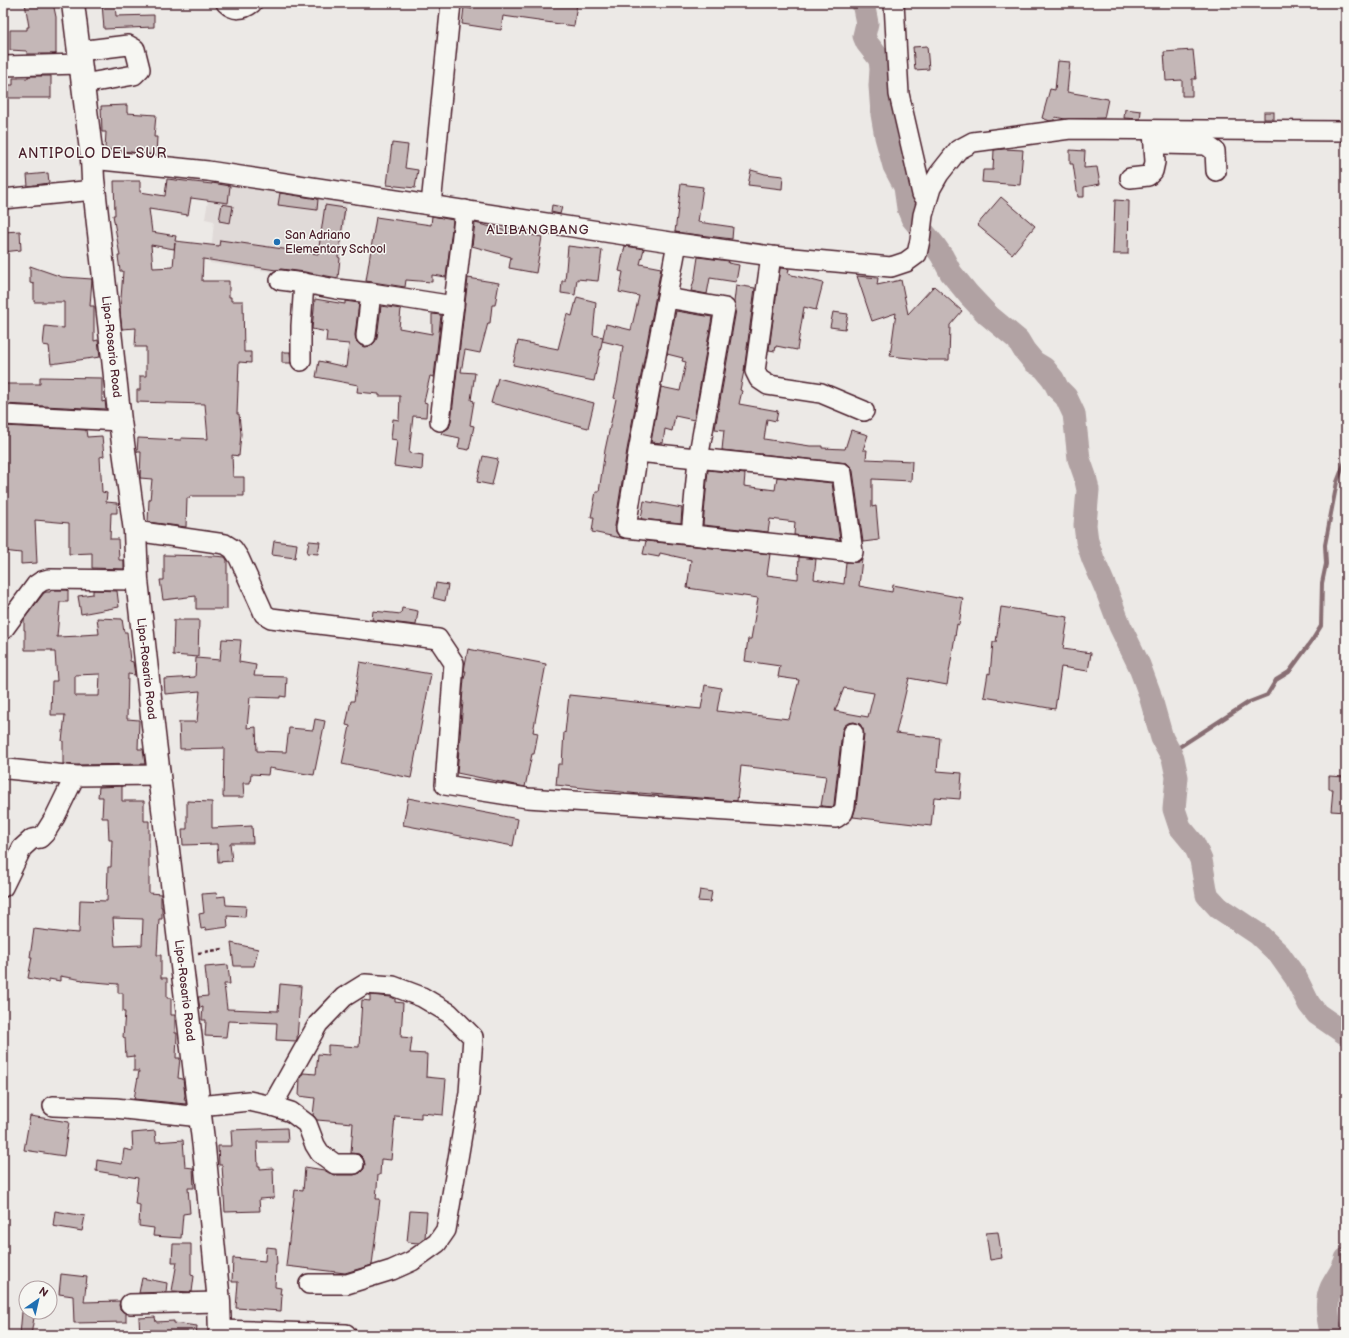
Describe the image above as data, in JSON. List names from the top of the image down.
{
  "streets": {
    "main road": ["Lipa-Rosario Road"]
  },
  "districts": ["ANTIPOLO DEL SUR", "ALIBANGBANG"],
  "places": ["San Adriano Elementary School"],
  "north": "top right"
}
